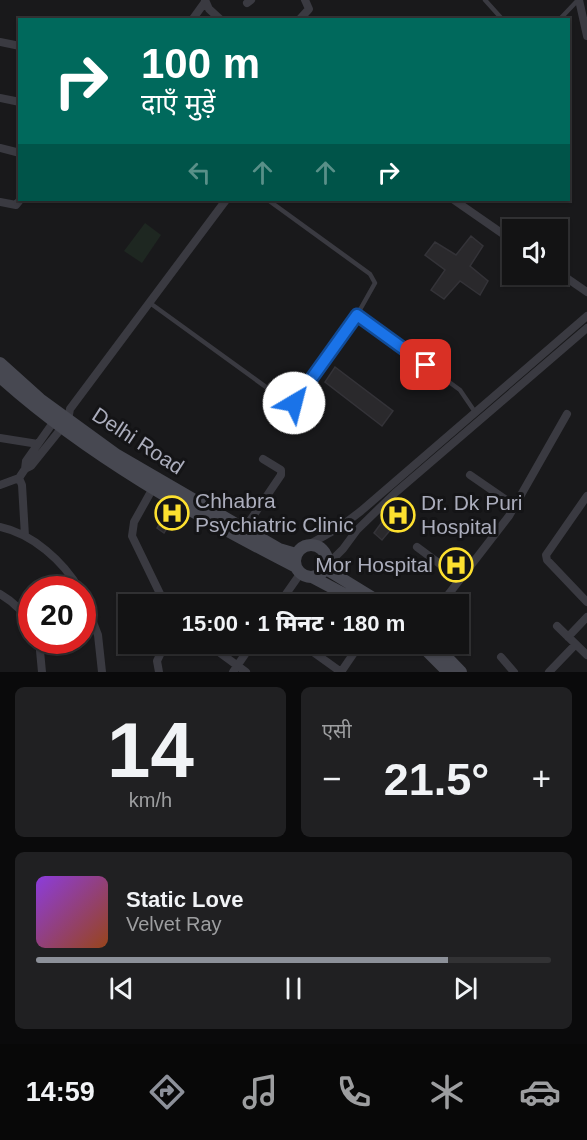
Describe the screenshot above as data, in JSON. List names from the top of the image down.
{
  "streets": {
    "main road": ["Delhi Road"]
  },
  "places": {
    "hospital": ["Chhabra Psychiatric Clinic", "Dr. Dk Puri Hospital", "Mor Hospital"]
  },
  "page": {
    "turn": ["100 m", "दाएँ मुड़ें"],
    "limit": "20",
    "trip": "15:00 · 1 मिनट · 180 m",
    "tile": [
      ["14", "km/h"],
      "एसी"
    ],
    "heat": ["−", "21.5°", "+"],
    "song": ["Static Love", "Velvet Ray"],
    "tabs": "14:59"
  }
}
